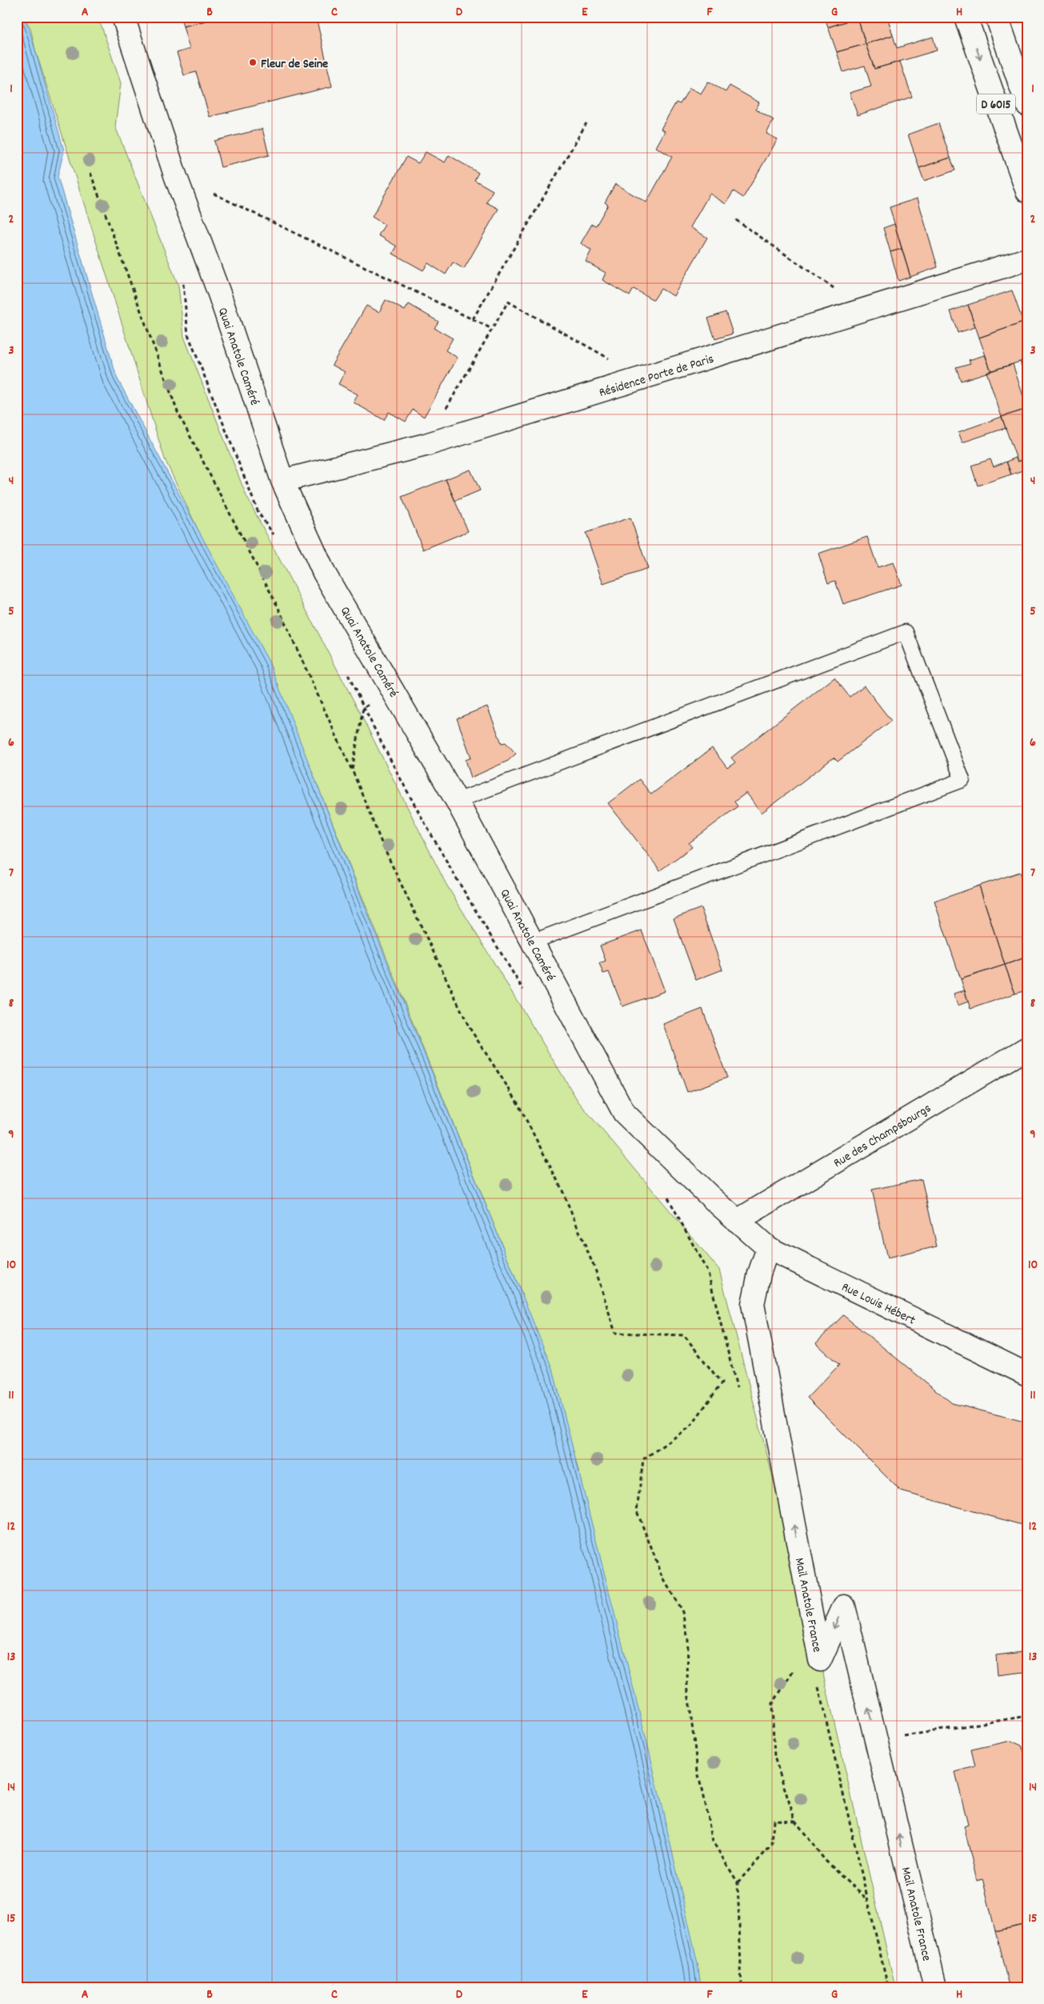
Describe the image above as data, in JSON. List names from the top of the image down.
{
  "streets": {
    "street": [
      "D 6015",
      "Quai Anatole Caméré",
      "Résidence Porte de Paris",
      "Rue des Champsbourgs",
      "Rue Louis Hébert",
      "Mail Anatole France"
    ]
  },
  "crossings": [
    ["Quai Anatole Caméré", "Résidence Porte de Paris"],
    ["Quai Anatole Caméré", "Rue des Champsbourgs"],
    ["Quai Anatole Caméré", "Rue Louis Hébert"],
    ["Rue des Champsbourgs", "Rue Louis Hébert"],
    ["Rue Louis Hébert", "Mail Anatole France"]
  ],
  "one_way": ["Mail Anatole France"],
  "places": ["Fleur de Seine"],
  "grid": {
    "columns": [
      "A",
      "B",
      "C",
      "D",
      "E",
      "F",
      "G",
      "H"
    ],
    "rows": [
      "1",
      "2",
      "3",
      "4",
      "5",
      "6",
      "7",
      "8",
      "9",
      "10",
      "11",
      "12",
      "13",
      "14",
      "15"
    ]
  }
}
